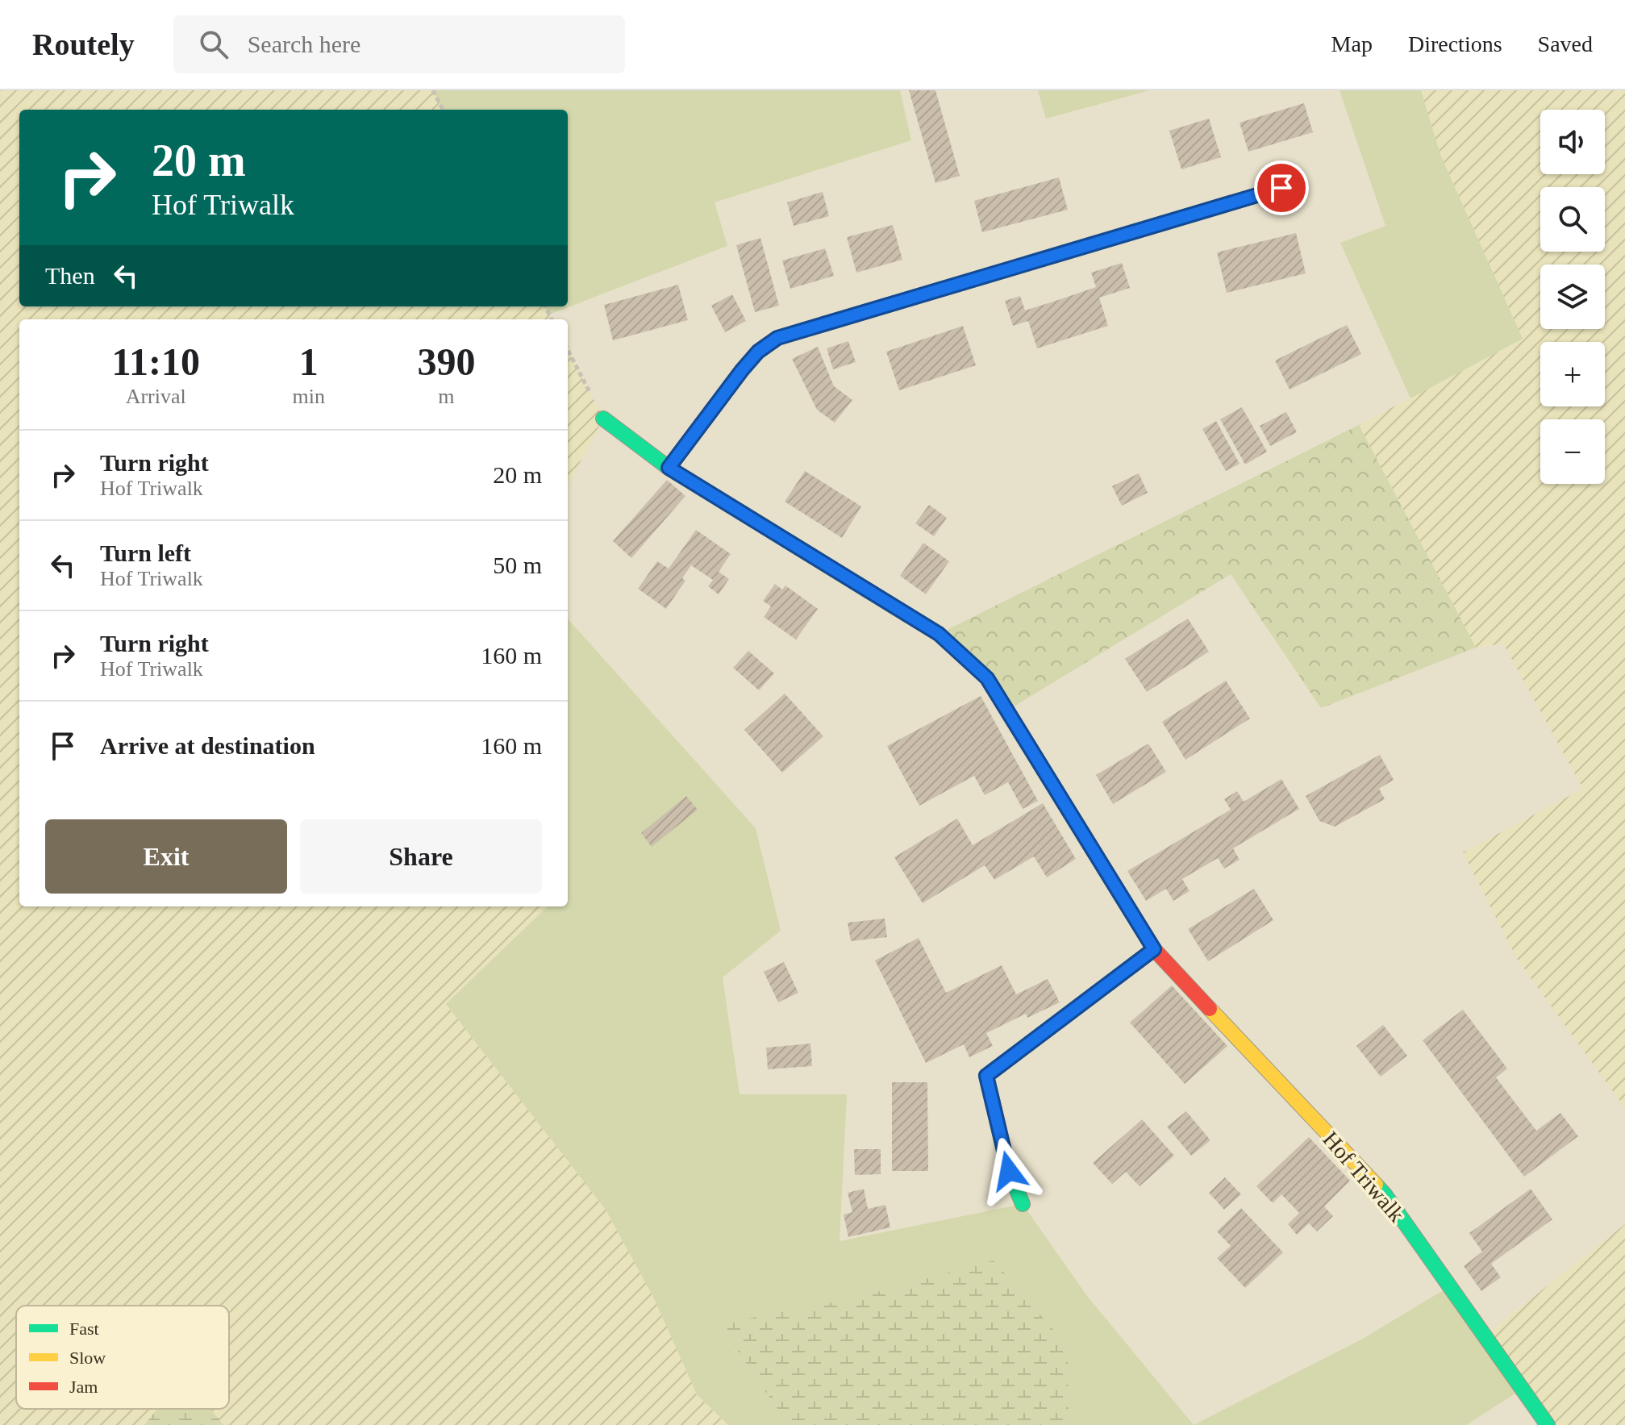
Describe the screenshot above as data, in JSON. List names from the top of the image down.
{
  "streets": {
    "street": ["Hof Triwalk"]
  },
  "legend": ["Fast", "Slow", "Jam"],
  "page": {
    "header": "Routely",
    "search": "Search here",
    "nav": ["Map", "Directions", "Saved"],
    "map_buttons": ["+", "−"],
    "turn": ["20 m", "Hof Triwalk"],
    "then": "Then",
    "eta": [
      "11:10",
      "Arrival",
      "1",
      "min",
      "390",
      "m"
    ],
    "list": [
      {
        "name": "Turn right",
        "note": "Hof Triwalk",
        "value": "20 m"
      },
      {
        "name": "Turn left",
        "note": "Hof Triwalk",
        "value": "50 m"
      },
      {
        "name": "Turn right",
        "note": "Hof Triwalk",
        "value": "160 m"
      },
      {
        "name": "Arrive at destination",
        "value": "160 m"
      }
    ],
    "buttons": ["Exit", "Share"]
  }
}
